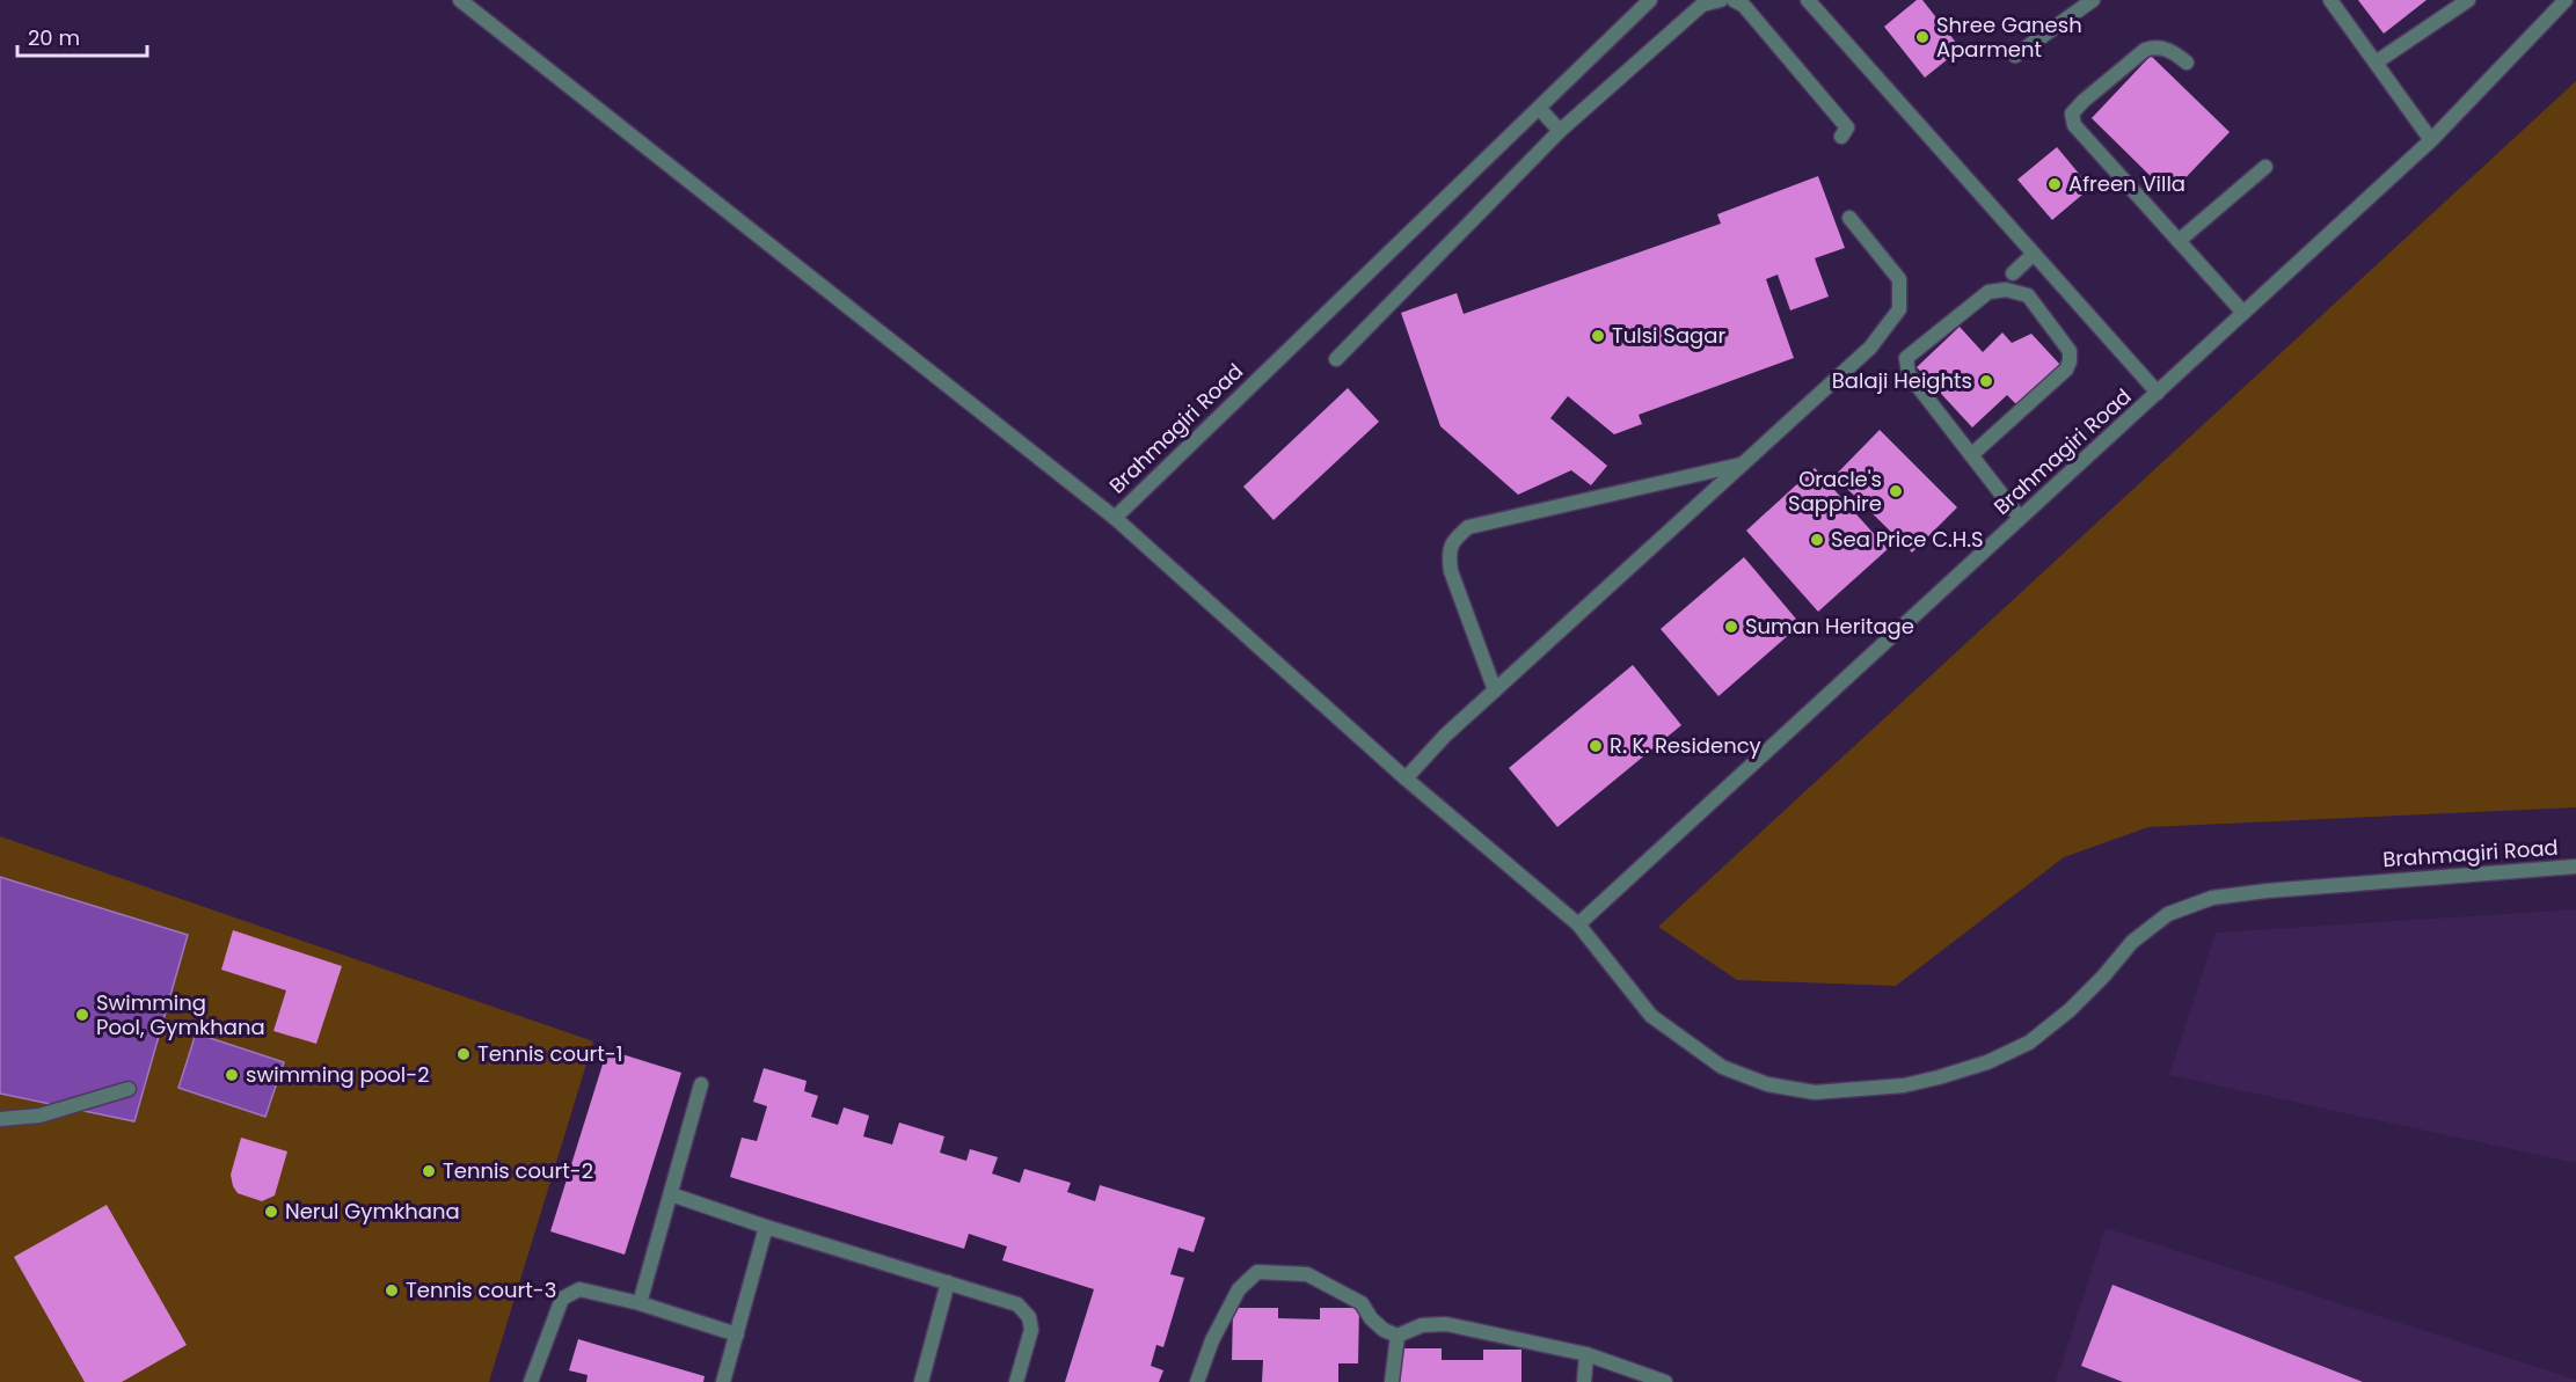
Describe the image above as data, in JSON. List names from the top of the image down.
{
  "streets": {
    "street": ["Brahmagiri Road"]
  },
  "places": [
    "Shree Ganesh Aparment",
    "Afreen Villa",
    "Tulsi Sagar",
    "Balaji Heights",
    "Oracle's Sapphire",
    "Sea Price C.H.S",
    "Suman Heritage",
    "R. K. Residency",
    "Swimming Pool, Gymkhana",
    "Tennis court-1",
    "swimming pool-2",
    "Tennis court-2",
    "Nerul Gymkhana",
    "Tennis court-3"
  ],
  "scale_bar": "20 m"
}
